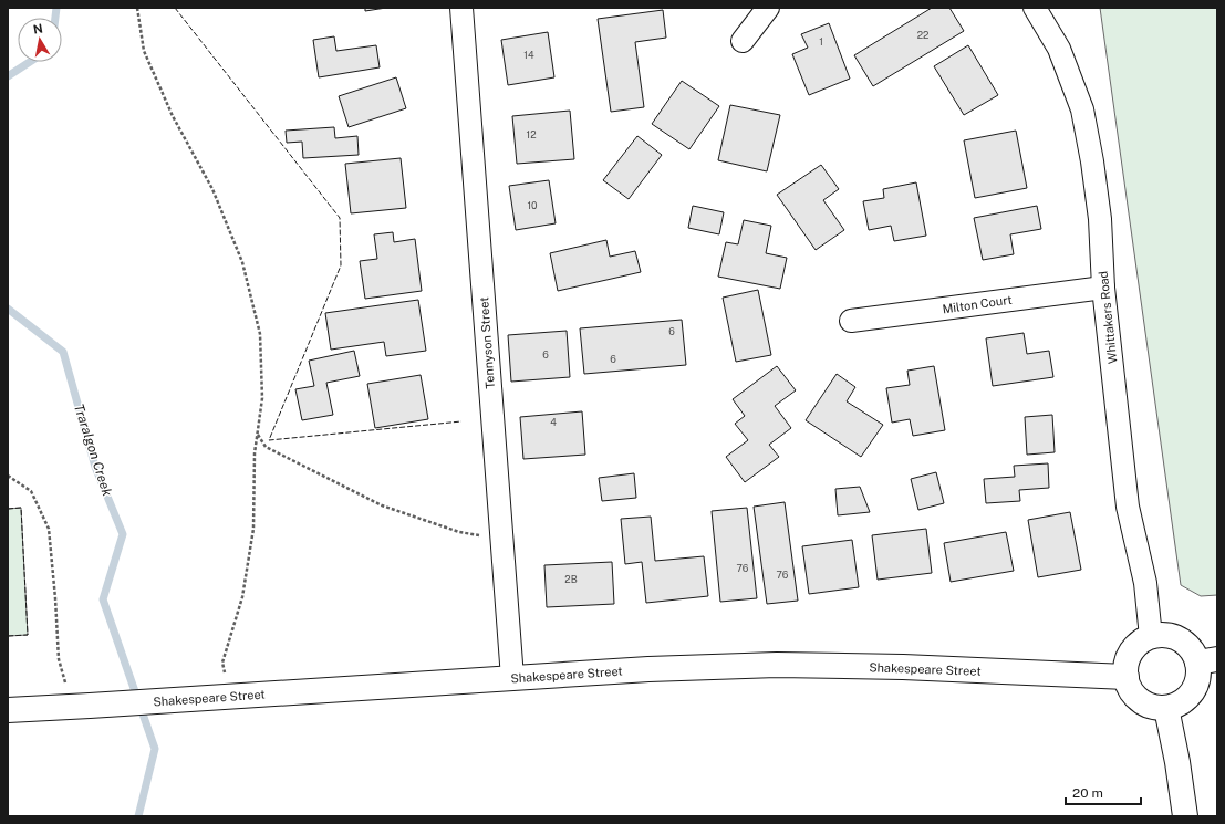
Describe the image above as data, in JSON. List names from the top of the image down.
{
  "streets": {
    "main road": ["Shakespeare Street"],
    "street": ["Milton Court", "Whittakers Road", "Tennyson Street"]
  },
  "crossings": [
    ["Milton Court", "Whittakers Road"],
    ["Whittakers Road", "Shakespeare Street"],
    ["Tennyson Street", "Shakespeare Street"]
  ],
  "water": ["Traralgon Creek"],
  "house_numbers": [
    "22",
    "1",
    "14",
    "12",
    "10",
    "6",
    "6",
    "6",
    "4",
    "76",
    "76",
    "2B"
  ],
  "scale_bar": "20 m",
  "north": "top"
}
